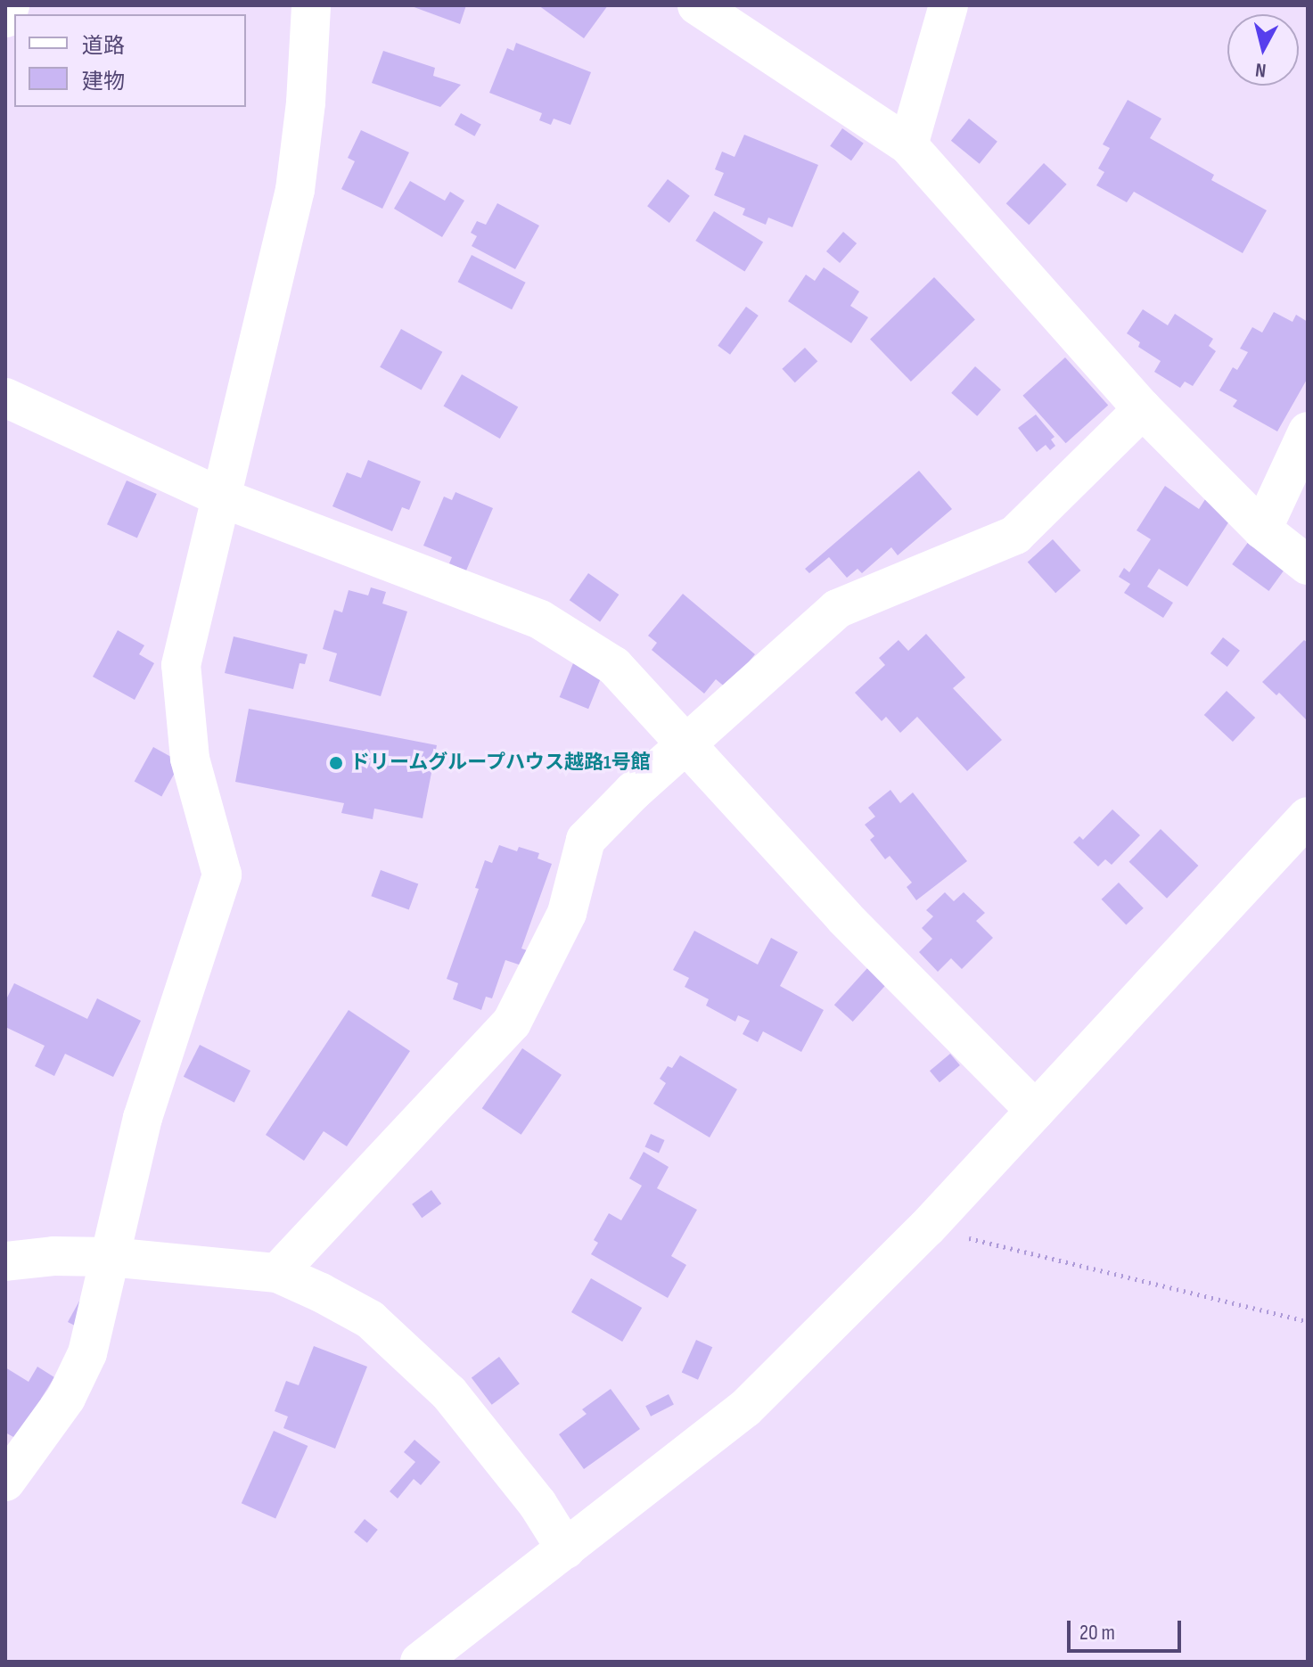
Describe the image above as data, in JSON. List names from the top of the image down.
{
  "places": ["ドリームグループハウス越路1号館"],
  "legend": ["道路", "建物"],
  "scale_bar": "20 m",
  "north": "bottom"
}
